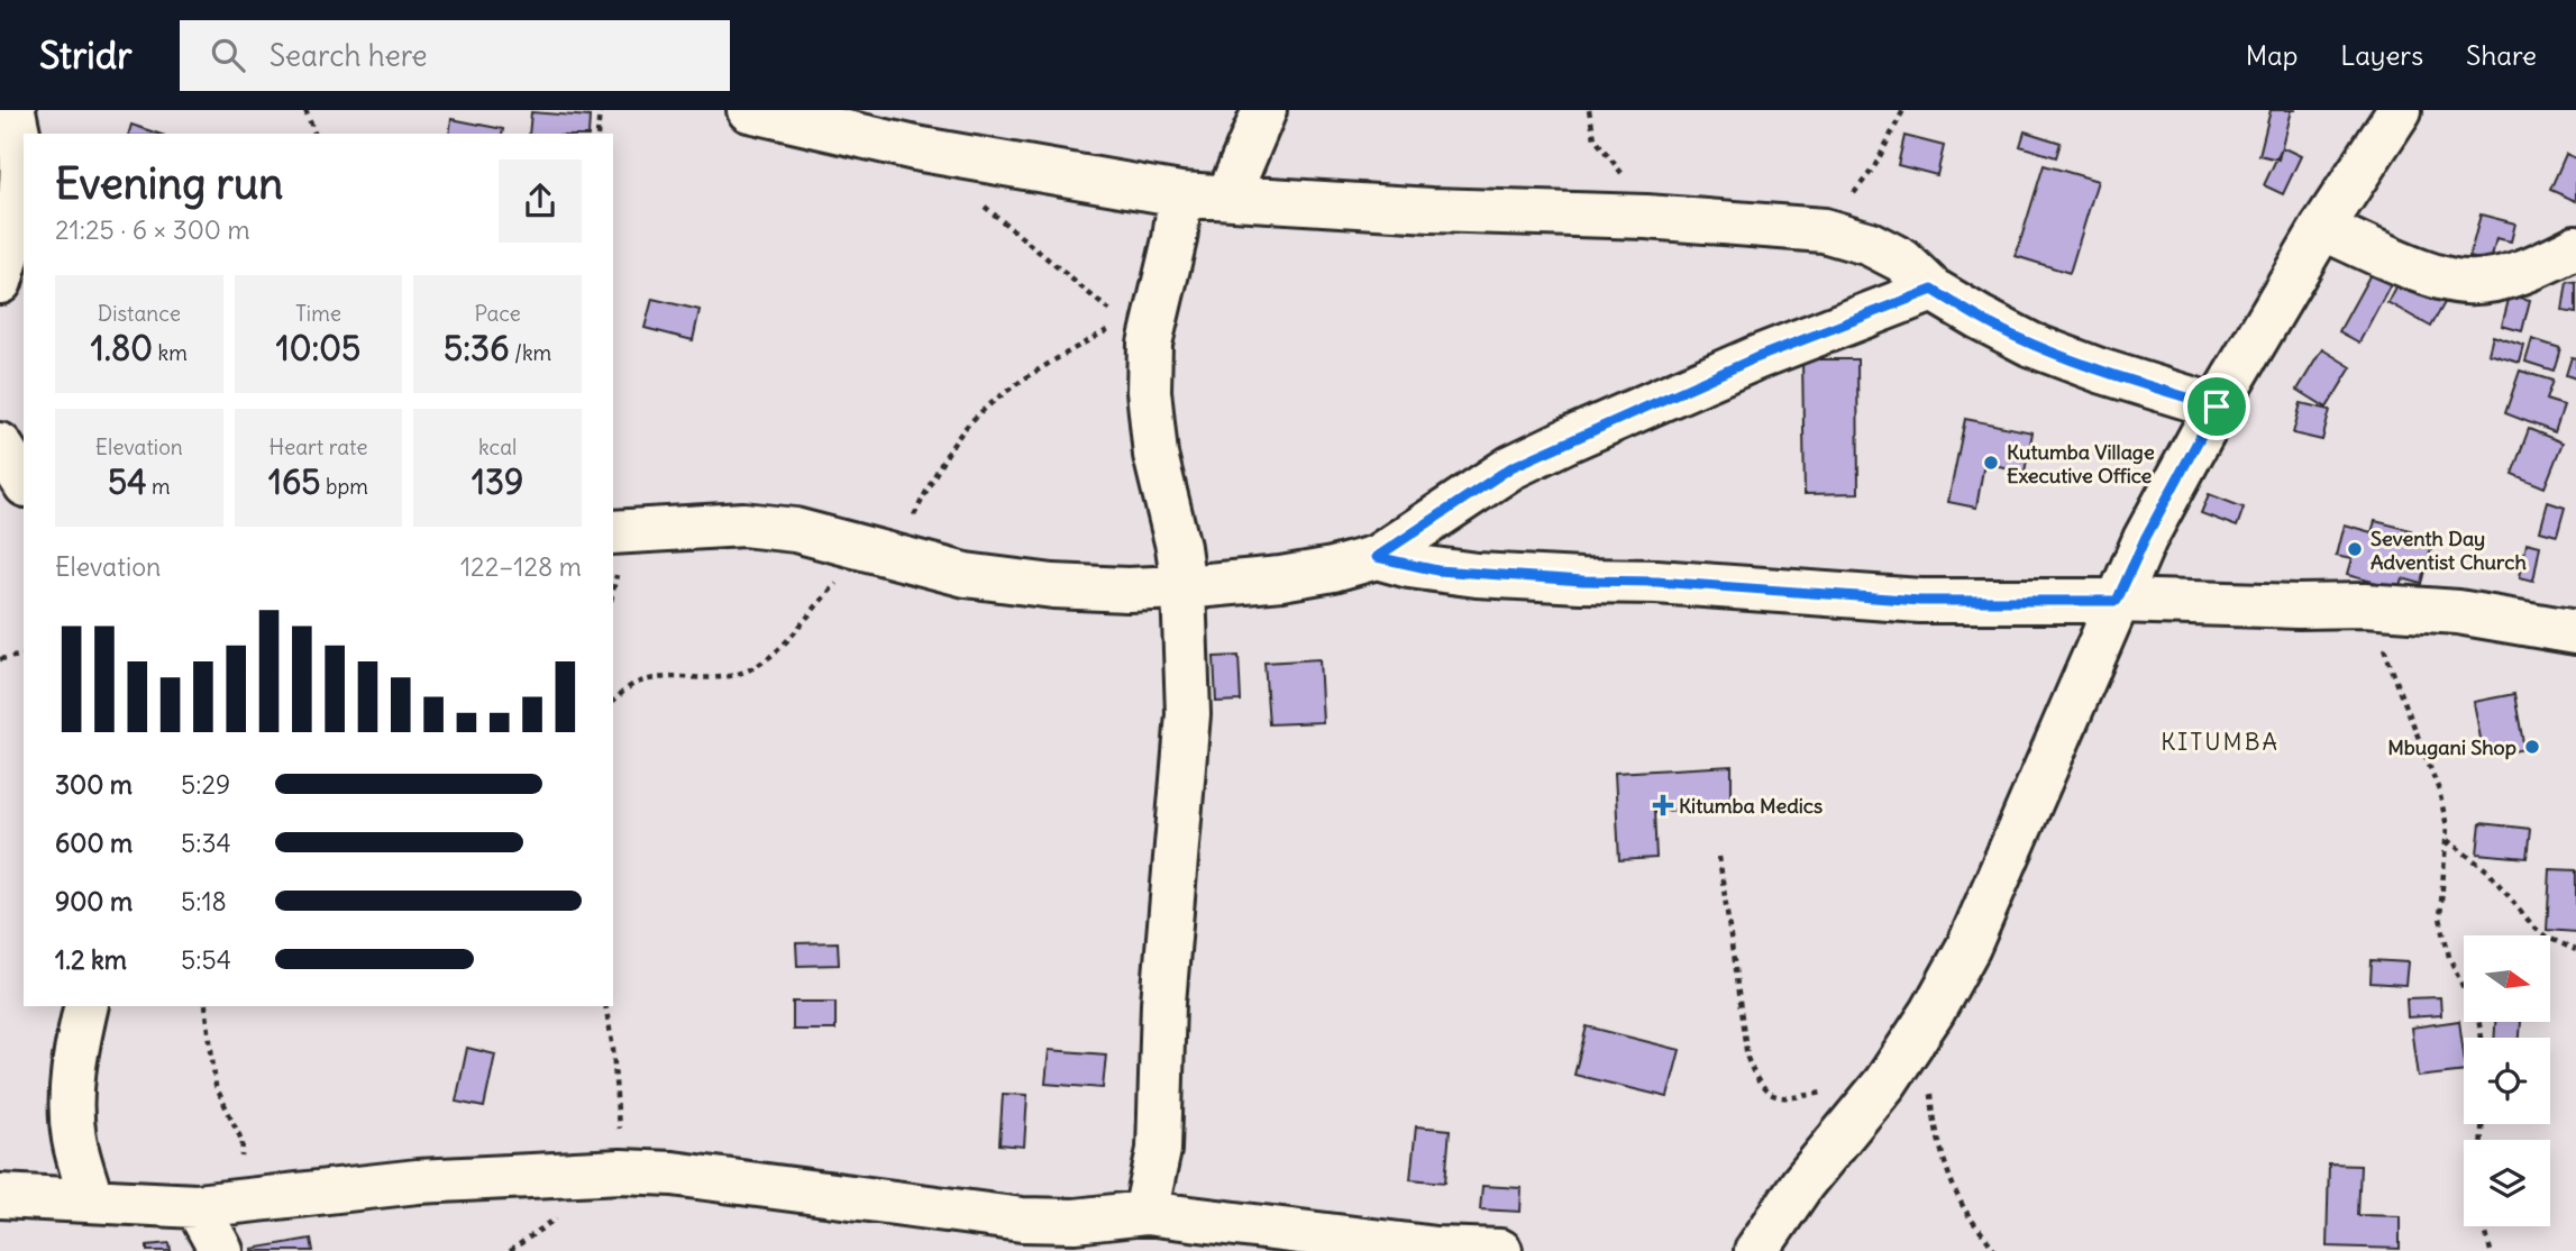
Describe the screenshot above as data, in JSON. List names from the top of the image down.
{
  "districts": ["KITUMBA"],
  "places": {
    "other": ["Kutumba Village Executive Office", "Seventh Day Adventist Church", "Mbugani Shop"],
    "health": ["Kitumba Medics"]
  },
  "north": "right",
  "page": {
    "header": "Stridr",
    "search": "Search here",
    "nav": ["Map", "Layers", "Share"],
    "heading": ["Evening run", "21:25 · 6 × 300 m"],
    "stats": [
      ["Distance", "1.80 km"],
      ["Time", "10:05"],
      ["Pace", "5:36 /km"],
      ["Elevation", "54 m"],
      ["Heart rate", "165 bpm"],
      ["kcal", "139"]
    ],
    "chart": ["Elevation", "122–128 m"],
    "list": [
      {
        "name": "300 m",
        "note": "5:29"
      },
      {
        "name": "600 m",
        "note": "5:34"
      },
      {
        "name": "900 m",
        "note": "5:18"
      },
      {
        "name": "1.2 km",
        "note": "5:54"
      }
    ]
  }
}
